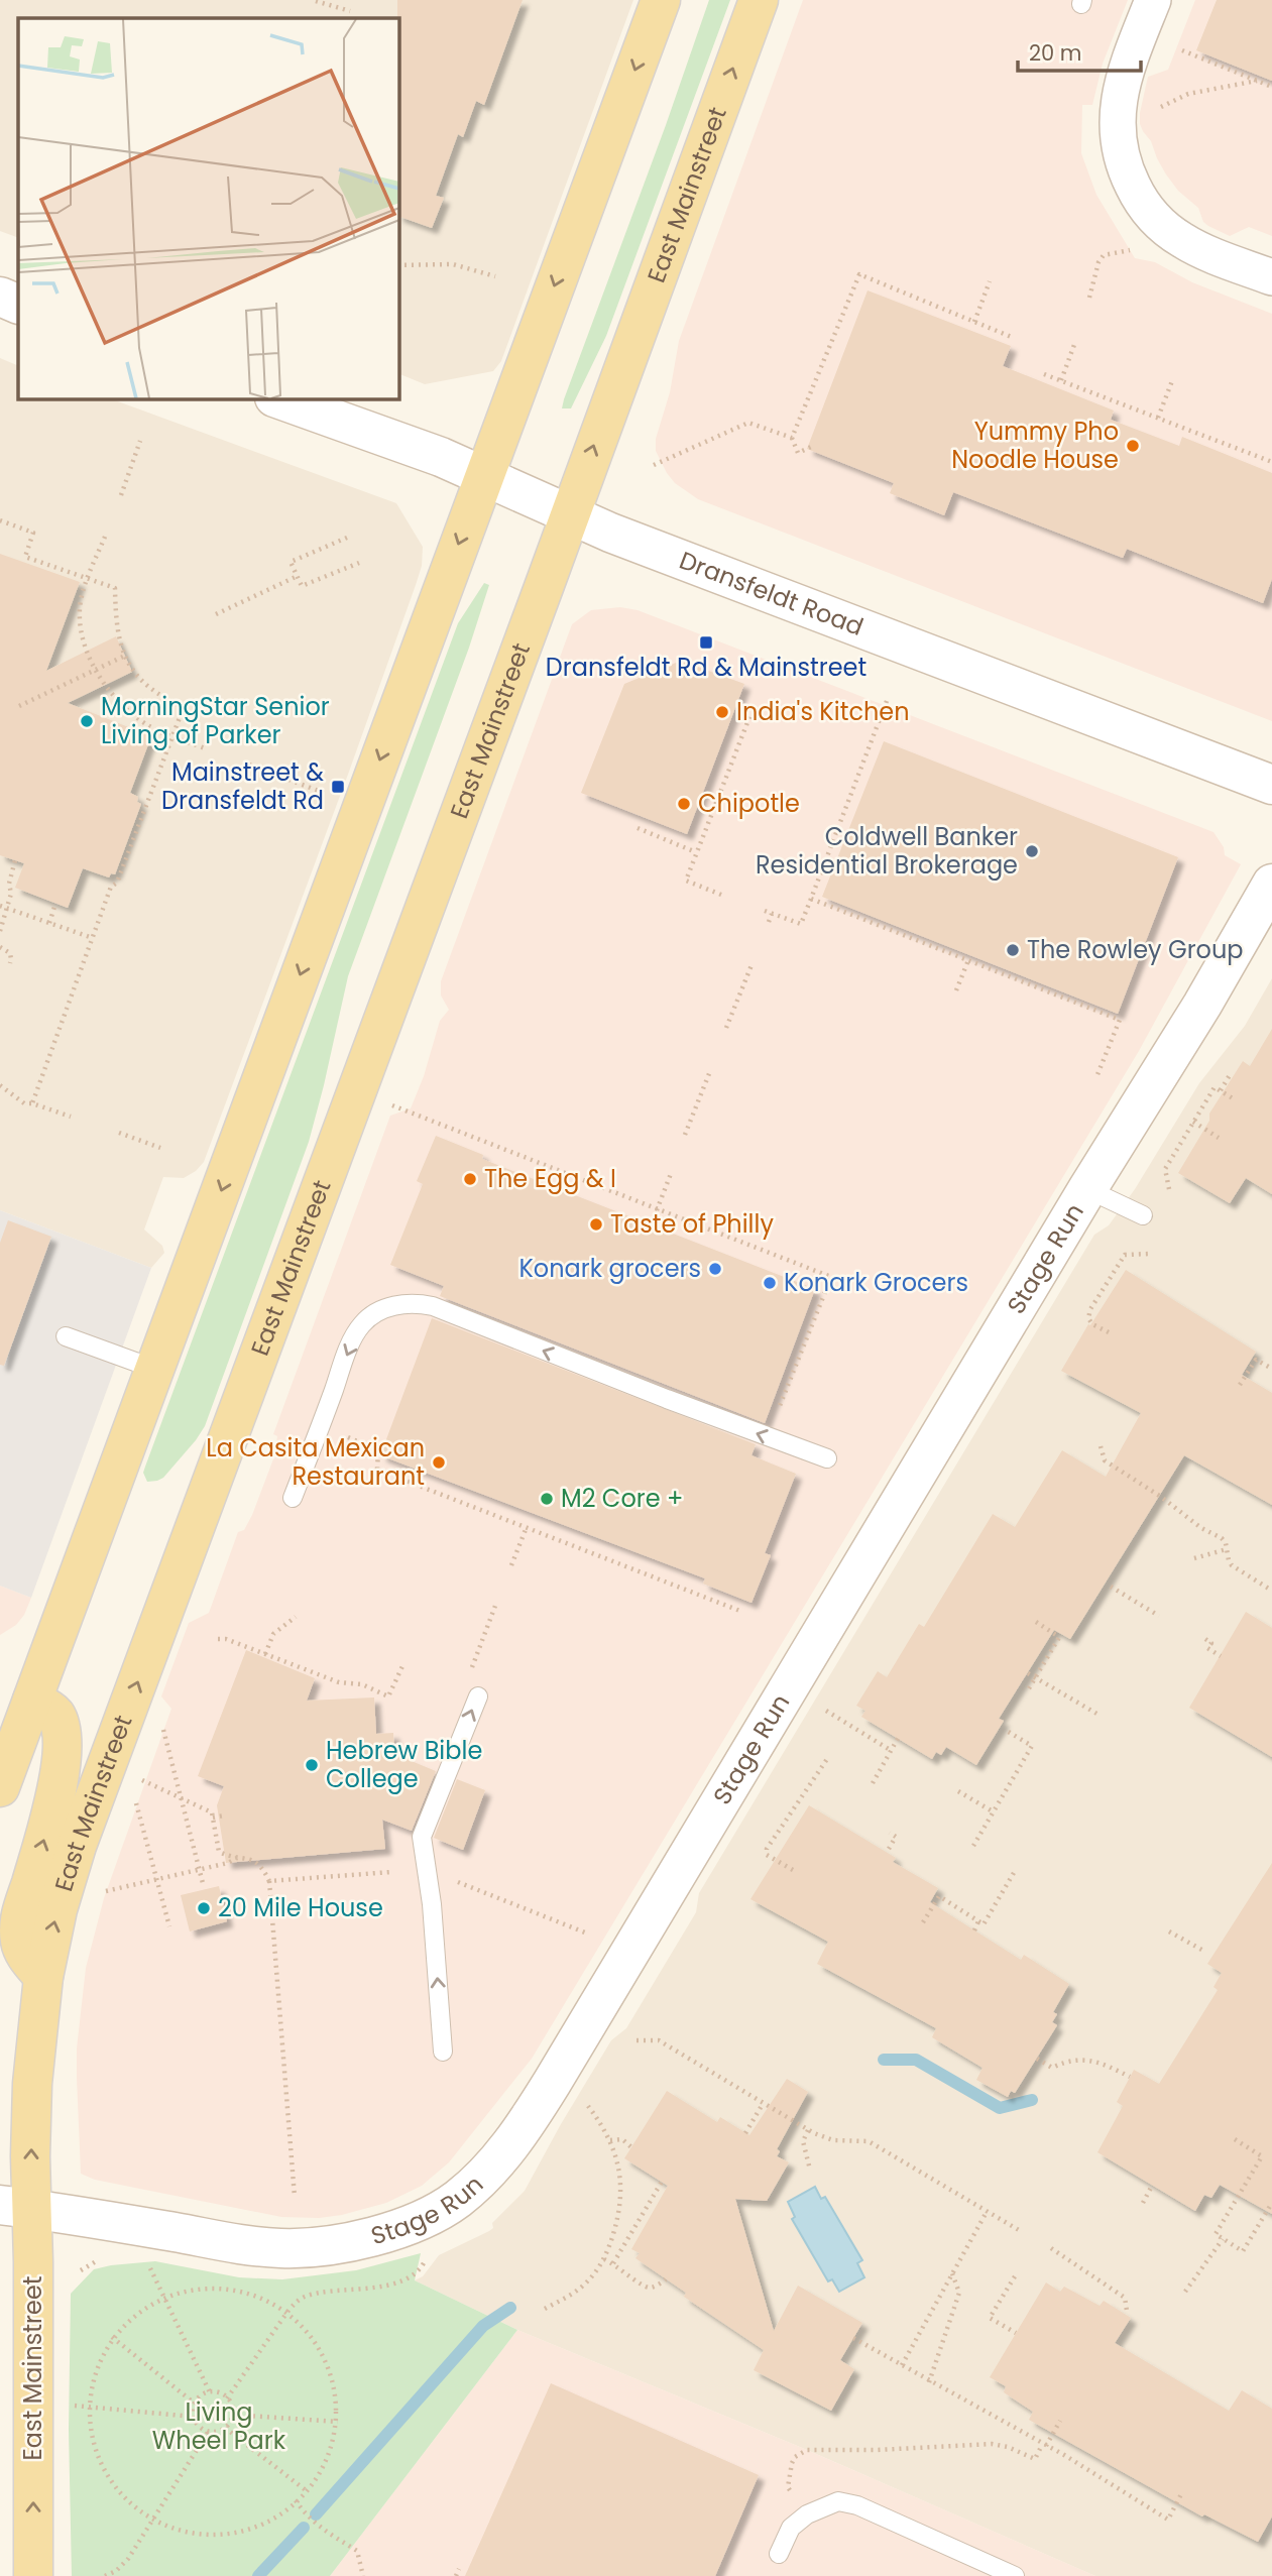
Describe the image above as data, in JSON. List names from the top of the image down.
{
  "streets": {
    "main road": ["East Mainstreet"],
    "street": ["Dransfeldt Road", "Stage Run"]
  },
  "crossings": [
    ["East Mainstreet", "Dransfeldt Road"],
    ["East Mainstreet", "Stage Run"]
  ],
  "parks": ["Living Wheel Park"],
  "places": {
    "other": [
      "Yummy Pho Noodle House",
      "India's Kitchen",
      "MorningStar Senior Living of Parker",
      "Chipotle",
      "Coldwell Banker Residential Brokerage",
      "The Rowley Group",
      "The Egg & I",
      "Taste of Philly",
      "Konark grocers",
      "Konark Grocers",
      "La Casita Mexican Restaurant",
      "M2 Core +",
      "Hebrew Bible College",
      "20 Mile House"
    ],
    "transit": ["Dransfeldt Rd & Mainstreet", "Mainstreet & Dransfeldt Rd"]
  },
  "scale_bar": "20 m"
}
